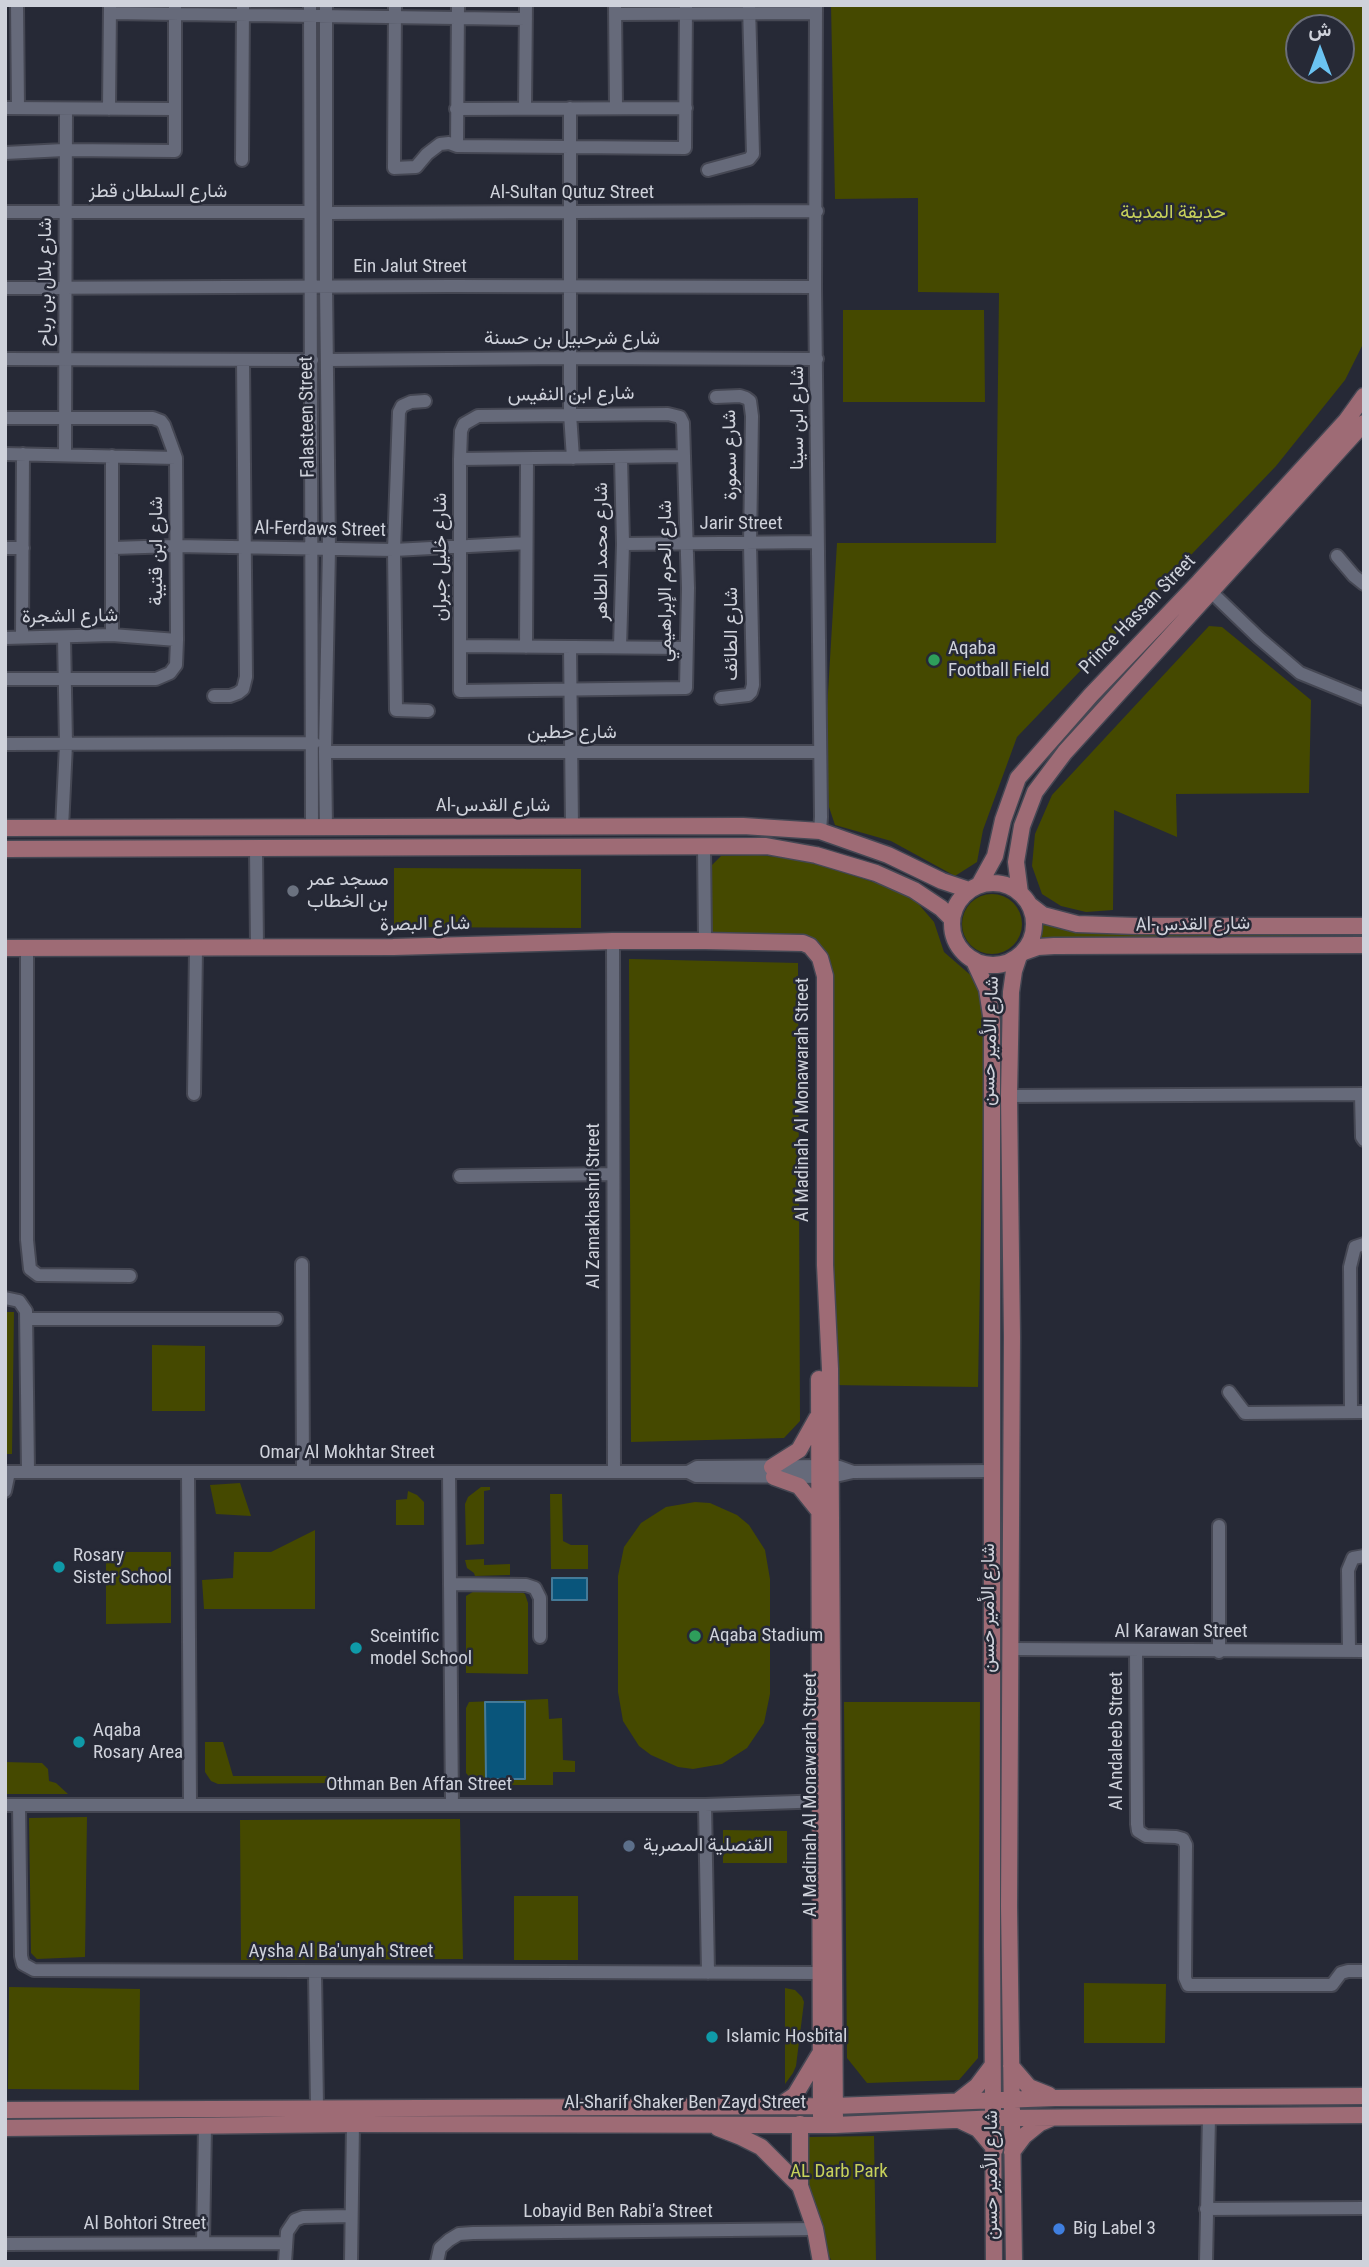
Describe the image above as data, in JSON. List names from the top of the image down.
{
  "streets": {
    "main road": [
      "Prince Hassan Street",
      "Al-شارع القدس",
      "شارع البصرة",
      "شارع الأمير حسن",
      "Al Madinah Al Monawarah Street",
      "Al-Sharif Shaker Ben Zayd Street"
    ],
    "street": [
      "شارع السلطان قطز",
      "Al-Sultan Qutuz Street",
      "Ein Jalut Street",
      "شارع بلال بن رباح",
      "شارع شرحبيل بن حسنة",
      "شارع ابن النفيس",
      "Falasteen Street",
      "شارع ابن سينا",
      "شارع سمورة",
      "Jarir Street",
      "Al-Ferdaws Street",
      "شارع ابن قتيبة",
      "شارع محمد الطاهر",
      "شارع خليل جبران",
      "شارع الحرم الإبراهيمي",
      "شارع الشجرة",
      "شارع الطائف",
      "شارع حطين",
      "Al Zamakhashri Street",
      "Omar Al Mokhtar Street",
      "Al Karawan Street",
      "Al Andaleeb Street",
      "Othman Ben Affan Street",
      "Aysha Al Ba'unyah Street",
      "Lobayid Ben Rabi'a Street",
      "Al Bohtori Street"
    ]
  },
  "crossings": [
    ["شارع السلطان قطز", "شارع بلال بن رباح"],
    ["شارع السلطان قطز", "Falasteen Street"],
    ["Al-Sultan Qutuz Street", "Falasteen Street"],
    ["Al-Sultan Qutuz Street", "شارع ابن سينا"],
    ["Ein Jalut Street", "شارع بلال بن رباح"],
    ["Ein Jalut Street", "Falasteen Street"],
    ["Ein Jalut Street", "شارع ابن سينا"],
    ["شارع بلال بن رباح", "شارع ابن قتيبة"],
    ["شارع شرحبيل بن حسنة", "Falasteen Street"],
    ["شارع شرحبيل بن حسنة", "شارع ابن سينا"],
    ["شارع ابن النفيس", "شارع خليل جبران"],
    ["شارع ابن النفيس", "شارع الحرم الإبراهيمي"],
    ["Falasteen Street", "Al-Ferdaws Street"],
    ["Falasteen Street", "شارع حطين"],
    ["Falasteen Street", "Al-شارع القدس"],
    ["شارع ابن سينا", "Jarir Street"],
    ["شارع ابن سينا", "شارع حطين"],
    ["شارع ابن سينا", "Al-شارع القدس"],
    ["شارع سمورة", "Jarir Street"],
    ["شارع سمورة", "شارع الطائف"],
    ["Jarir Street", "شارع محمد الطاهر"],
    ["Jarir Street", "شارع الحرم الإبراهيمي"],
    ["Jarir Street", "شارع الطائف"],
    ["Al-Ferdaws Street", "شارع ابن قتيبة"],
    ["Al-Ferdaws Street", "شارع خليل جبران"],
    ["شارع ابن قتيبة", "شارع الشجرة"],
    ["شارع محمد الطاهر", "شارع خليل جبران"],
    ["شارع محمد الطاهر", "شارع الحرم الإبراهيمي"],
    ["شارع خليل جبران", "شارع الحرم الإبراهيمي"],
    ["Prince Hassan Street", "Al-شارع القدس"],
    ["Prince Hassan Street", "شارع الأمير حسن"],
    ["Al-شارع القدس", "شارع الأمير حسن"],
    ["شارع البصرة", "Al Madinah Al Monawarah Street"],
    ["شارع البصرة", "Al Zamakhashri Street"],
    ["شارع الأمير حسن", "Omar Al Mokhtar Street"],
    ["شارع الأمير حسن", "Al Karawan Street"],
    ["شارع الأمير حسن", "Al-Sharif Shaker Ben Zayd Street"],
    ["Al Madinah Al Monawarah Street", "Omar Al Mokhtar Street"],
    ["Al Madinah Al Monawarah Street", "Othman Ben Affan Street"],
    ["Al Madinah Al Monawarah Street", "Aysha Al Ba'unyah Street"],
    ["Al Madinah Al Monawarah Street", "Al-Sharif Shaker Ben Zayd Street"],
    ["Al Zamakhashri Street", "Omar Al Mokhtar Street"],
    ["Al Karawan Street", "Al Andaleeb Street"],
    ["Othman Ben Affan Street", "Aysha Al Ba'unyah Street"]
  ],
  "parks": ["حديقة المدينة", "AL Darb Park"],
  "places": [
    "Aqaba Football Field",
    "مسجد عمر بن الخطاب",
    "Rosary Sister School",
    "Aqaba Stadium",
    "Sceintific model School",
    "Aqaba Rosary Area",
    "القنصلية المصرية",
    "Islamic Hosbital",
    "Big Label 3"
  ],
  "north": "top"
}
